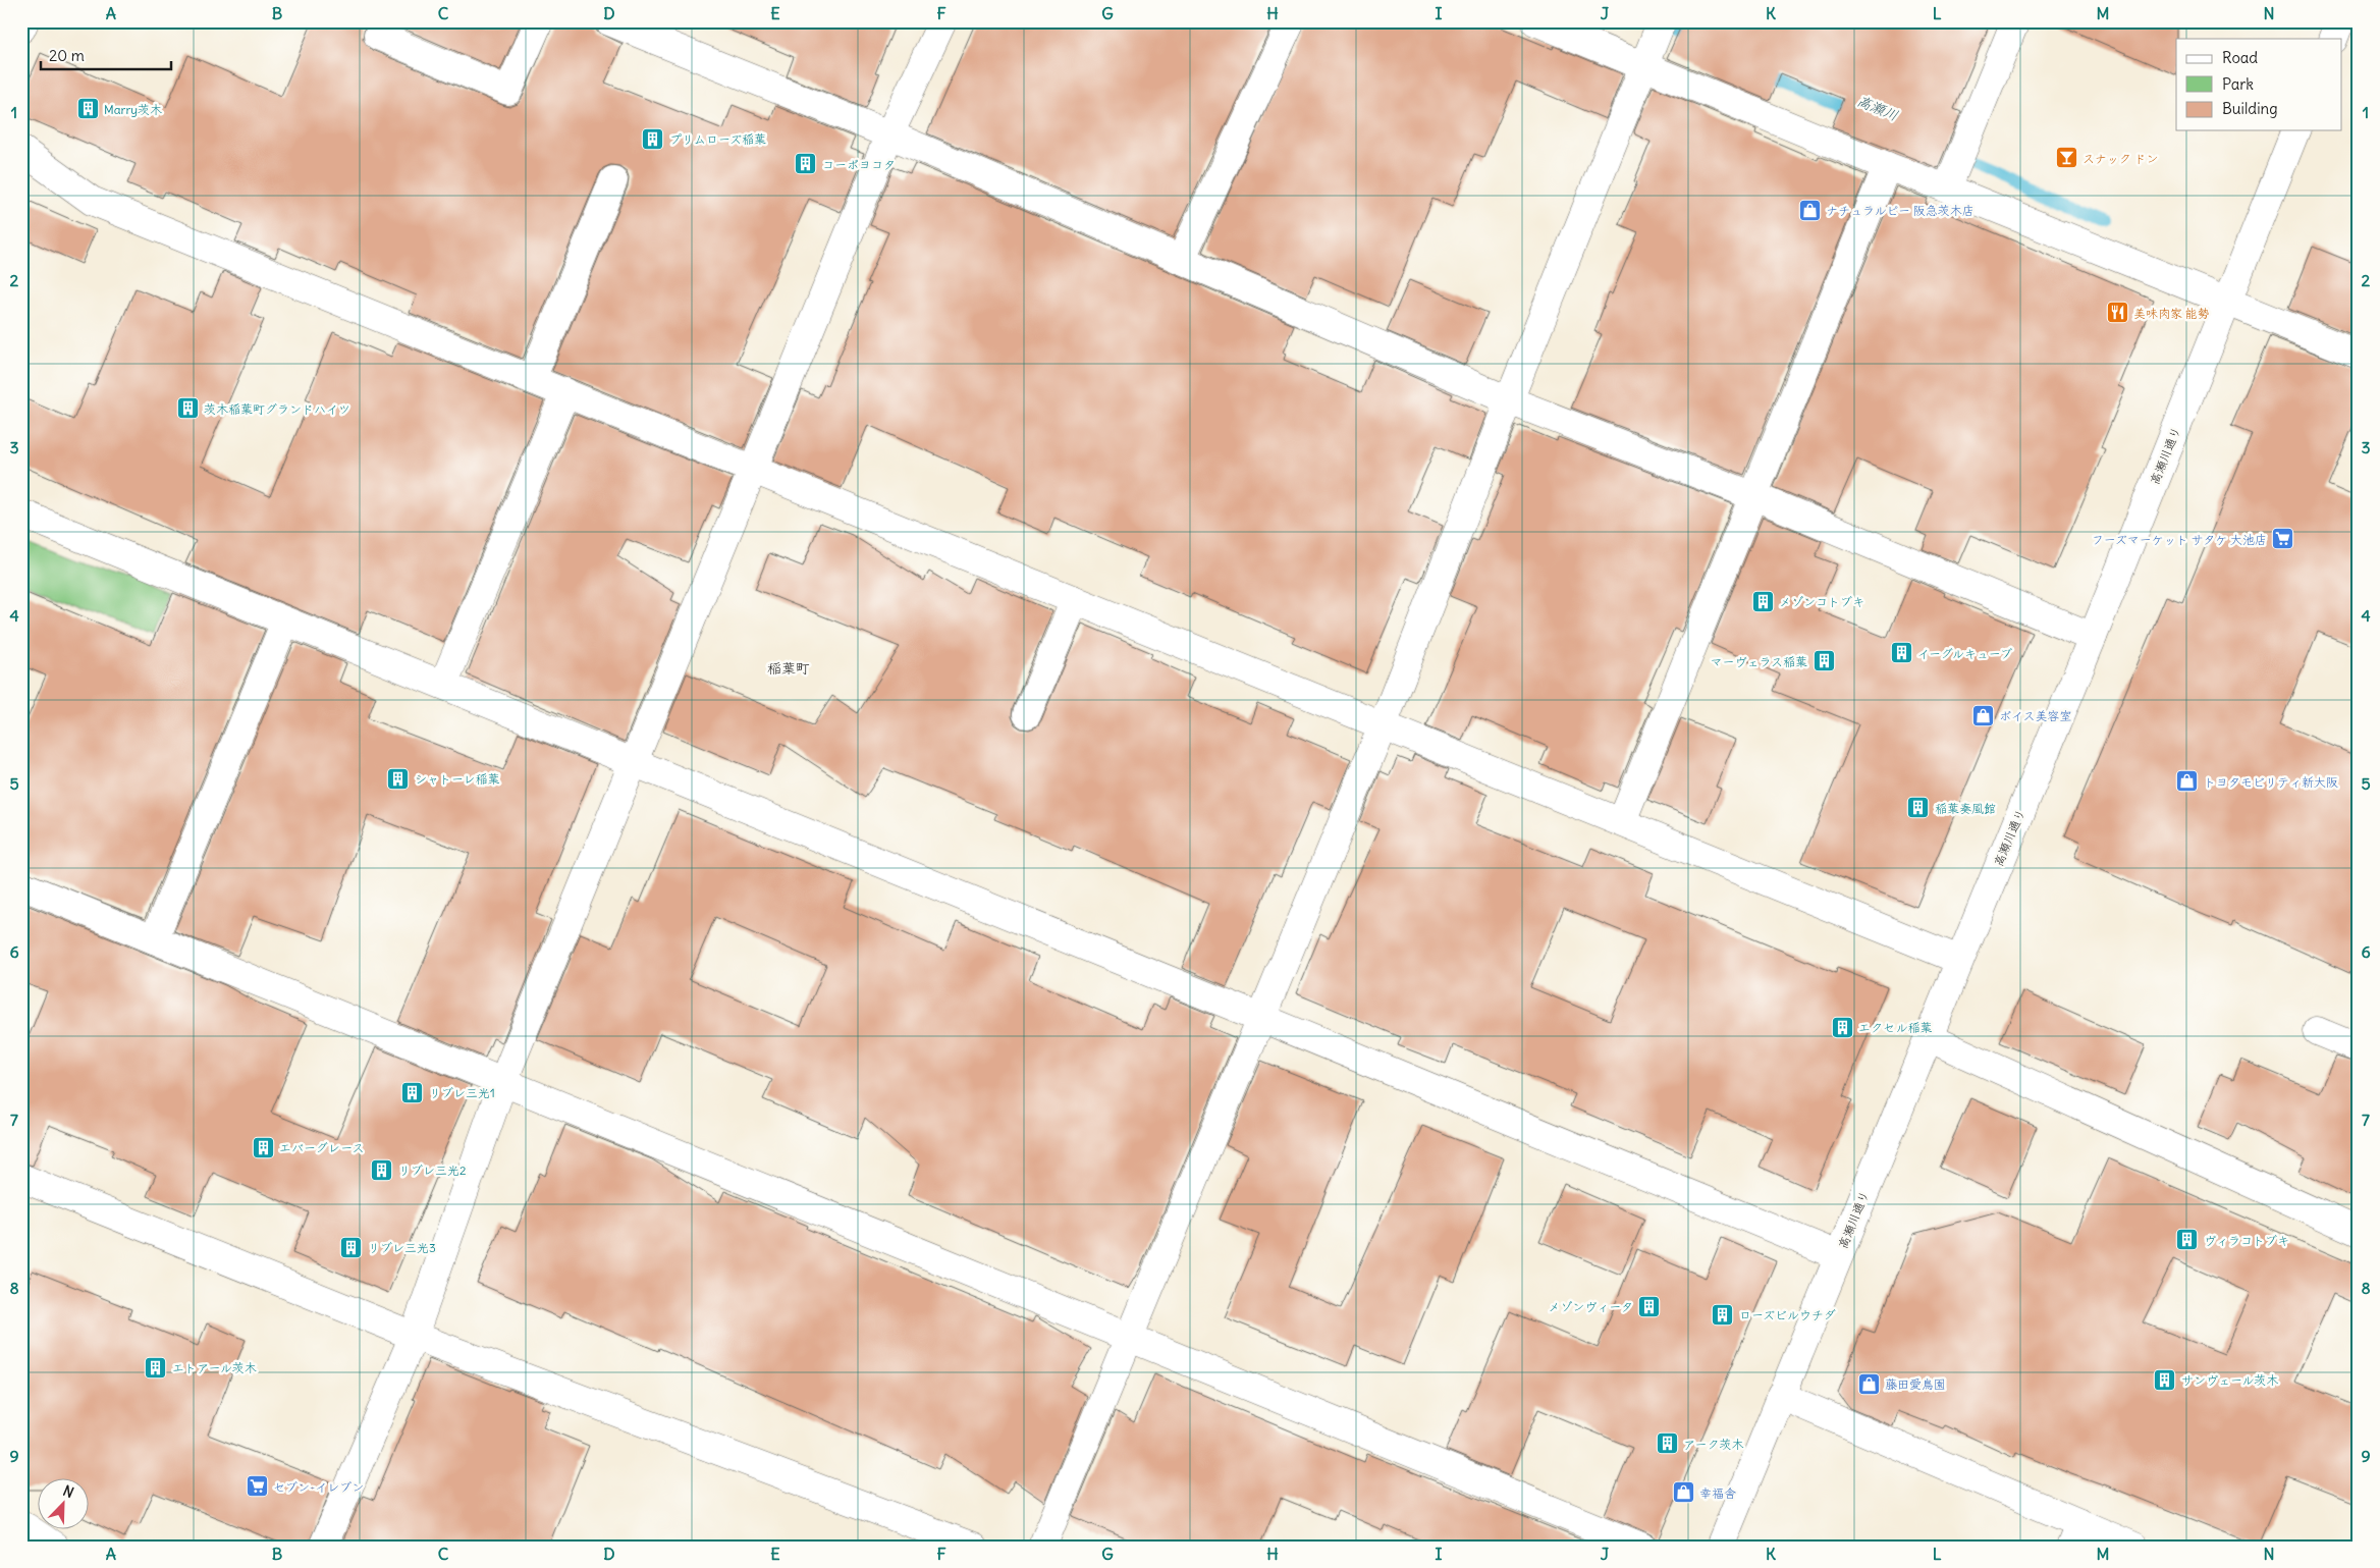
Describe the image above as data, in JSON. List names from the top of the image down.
{
  "streets": {
    "street": ["高瀬川通り"]
  },
  "districts": ["稲葉町"],
  "water": ["高瀬川"],
  "places": {
    "building": [
      "Marry茨木",
      "プリムローズ稲葉",
      "コーポヨコタ",
      "茨木稲葉町グランドハイツ",
      "メゾンコトブキ",
      "イーグルキューブ",
      "マーヴェラス稲葉",
      "シャトーレ稲葉",
      "稲葉奏風館",
      "エクセル稲葉",
      "リブレ三光1",
      "エバーグレース",
      "リブレ三光2",
      "ヴィラコトブキ",
      "リブレ三光3",
      "メゾンヴィータ",
      "ローズビルウチダ",
      "エトアール茨木",
      "サンヴェール茨木",
      "アーク茨木"
    ],
    "bar": ["スナック ドン"],
    "shop": [
      "ナチュラルピー 阪急茨木店",
      "ボイス美容室",
      "トヨタモビリティ新大阪",
      "藤田愛鳥園",
      "幸福舎"
    ],
    "restaurant": ["美味肉家 能勢"],
    "supermarket": ["フーズマーケット サタケ 大池店", "セブン-イレブン"]
  },
  "legend": ["Road", "Park", "Building"],
  "scale_bar": "20 m",
  "north": "top right",
  "grid": {
    "columns": [
      "A",
      "B",
      "C",
      "D",
      "E",
      "F",
      "G",
      "H",
      "I",
      "J",
      "K",
      "L",
      "M",
      "N"
    ],
    "rows": [
      "1",
      "2",
      "3",
      "4",
      "5",
      "6",
      "7",
      "8",
      "9"
    ]
  }
}
